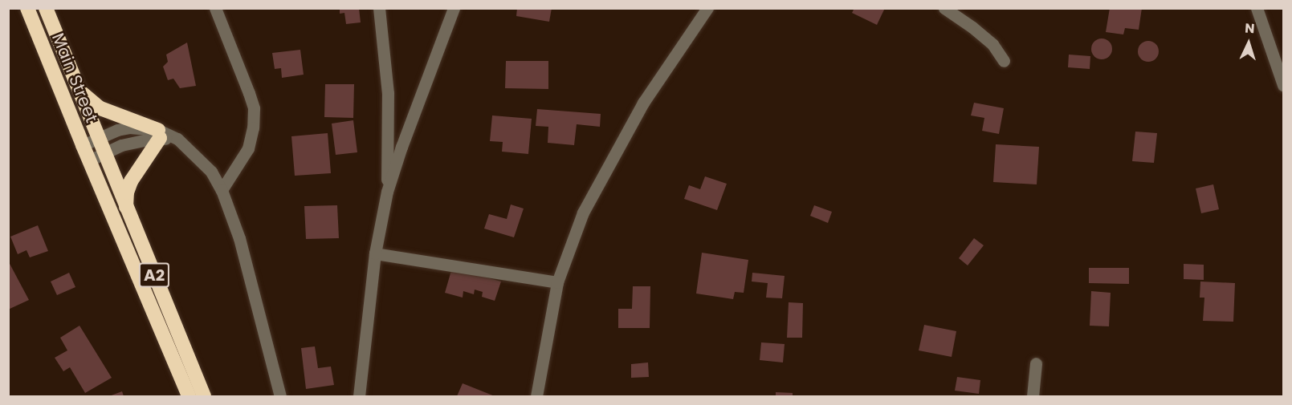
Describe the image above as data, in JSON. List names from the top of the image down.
{
  "streets": {
    "highway": ["Main Street", "A2"]
  },
  "crossings": [
    ["Main Street", "A2"]
  ],
  "north": "top"
}
